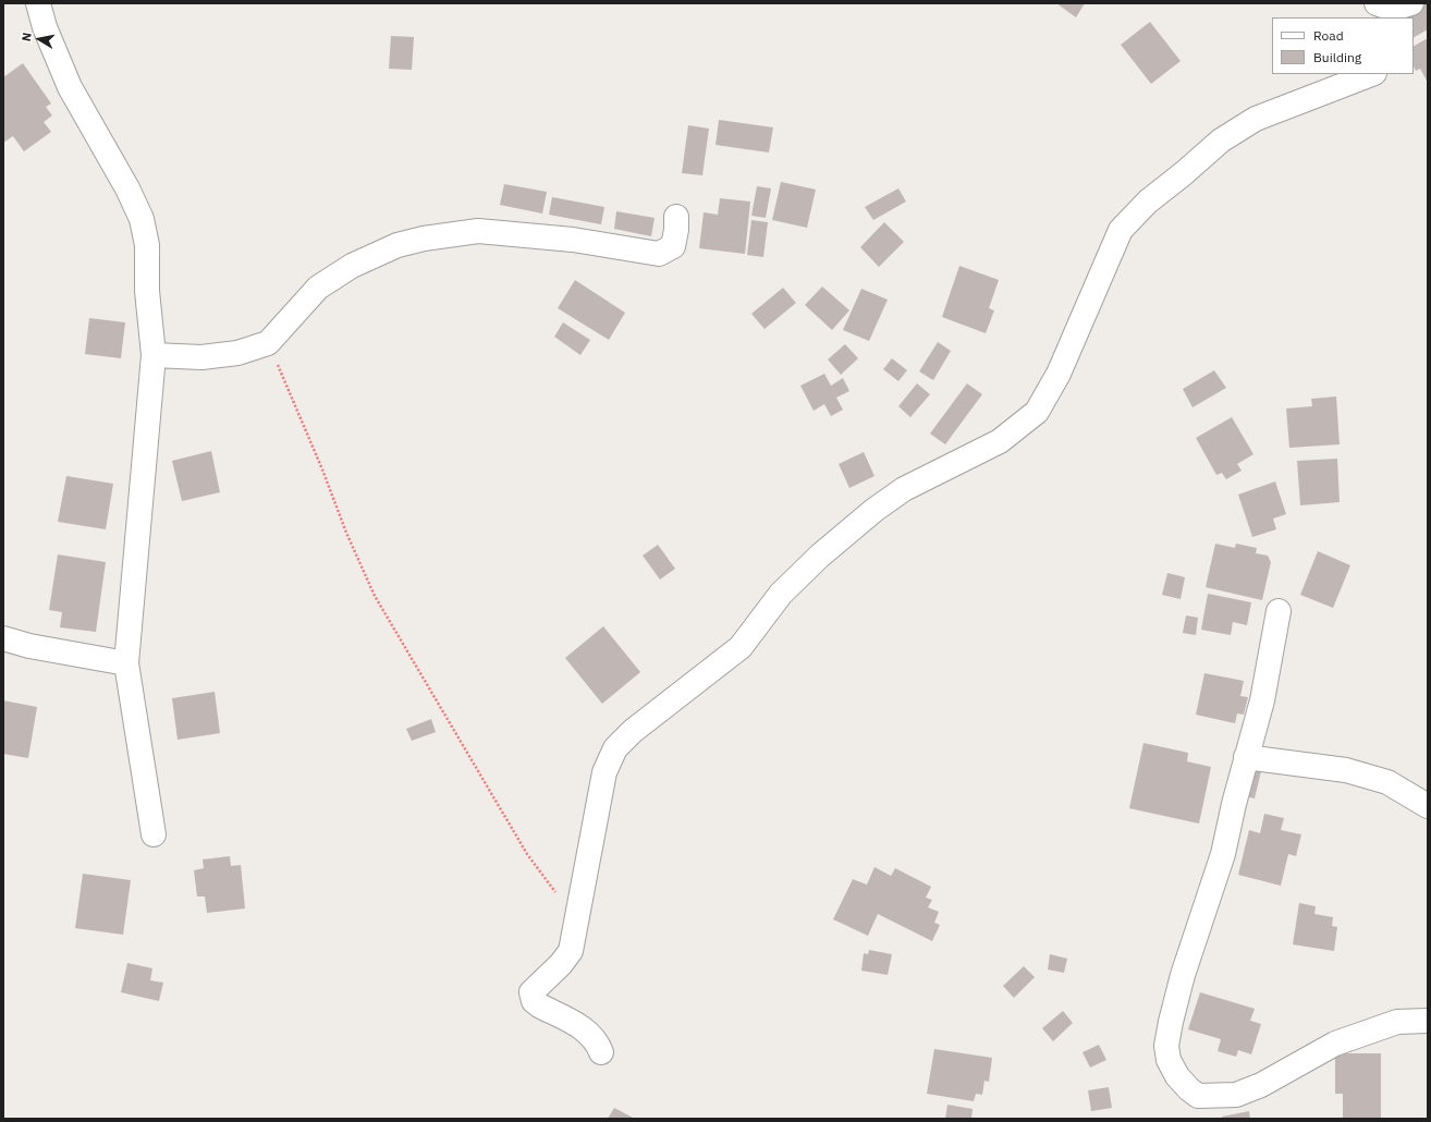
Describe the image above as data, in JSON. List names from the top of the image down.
{
  "legend": ["Road", "Building"],
  "north": "left"
}
